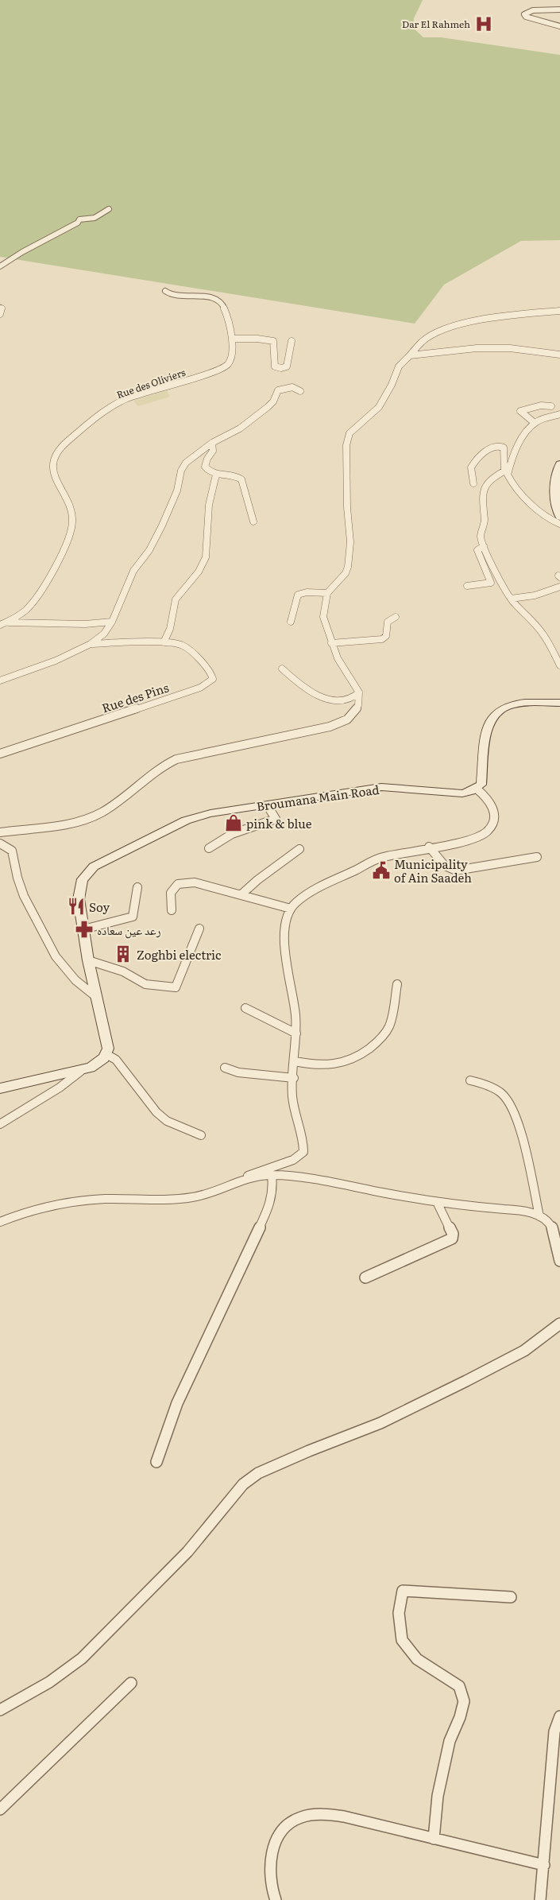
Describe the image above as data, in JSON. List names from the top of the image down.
{
  "streets": {
    "main road": ["Broumana Main Road"],
    "street": ["Rue des Oliviers", "Rue des Pins"]
  },
  "places": {
    "hospital": ["Dar El Rahmeh"],
    "shop": ["pink & blue"],
    "public building": ["Municipality of Ain Saadeh"],
    "restaurant": ["Soy"],
    "pharmacy": ["رعد عين سعاده"],
    "building": ["Zoghbi electric"]
  }
}
